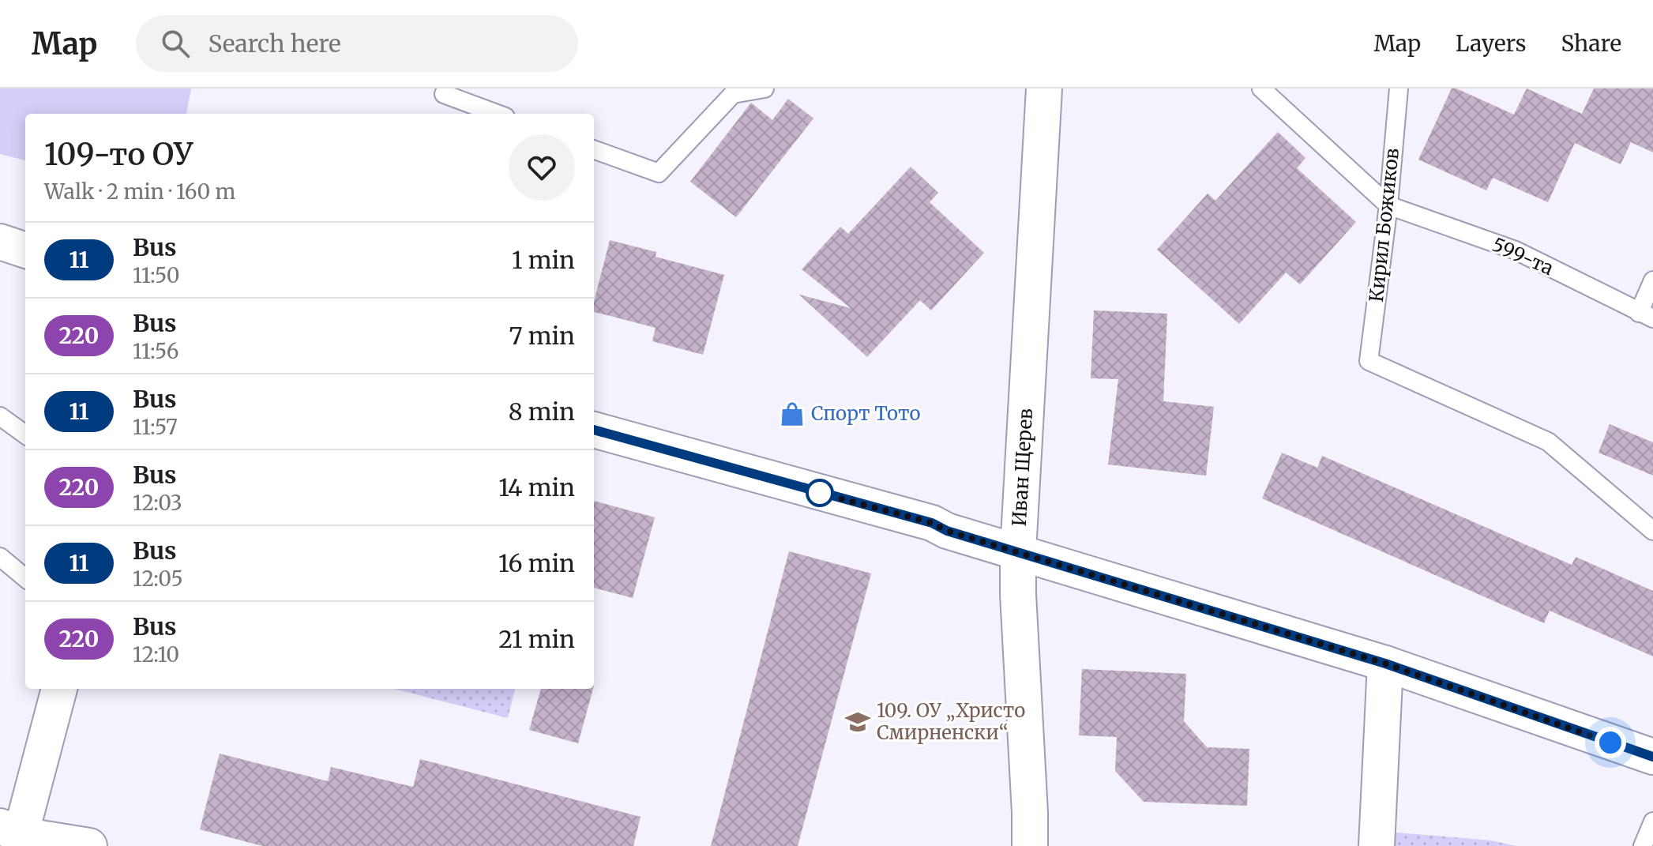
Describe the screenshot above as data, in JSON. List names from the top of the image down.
{
  "streets": {
    "street": ["Иван Щерев"],
    "lane": ["Кирил Божиков", "599-та"]
  },
  "crossings": [
    ["Кирил Божиков", "599-та"]
  ],
  "places": {
    "shop": ["Спорт Тото"],
    "school or university": ["109. ОУ „Христо Смирненски“"]
  },
  "lines": ["bus line 11"],
  "page": {
    "header": "Map",
    "search": "Search here",
    "nav": ["Map", "Layers", "Share"],
    "heading": ["109-то ОУ", "Walk · 2 min · 160 m"],
    "list": [
      {
        "mark": "11",
        "name": "Bus",
        "note": "11:50",
        "value": "1 min"
      },
      {
        "mark": "220",
        "name": "Bus",
        "note": "11:56",
        "value": "7 min"
      },
      {
        "mark": "11",
        "name": "Bus",
        "note": "11:57",
        "value": "8 min"
      },
      {
        "mark": "220",
        "name": "Bus",
        "note": "12:03",
        "value": "14 min"
      },
      {
        "mark": "11",
        "name": "Bus",
        "note": "12:05",
        "value": "16 min"
      },
      {
        "mark": "220",
        "name": "Bus",
        "note": "12:10",
        "value": "21 min"
      }
    ]
  }
}
